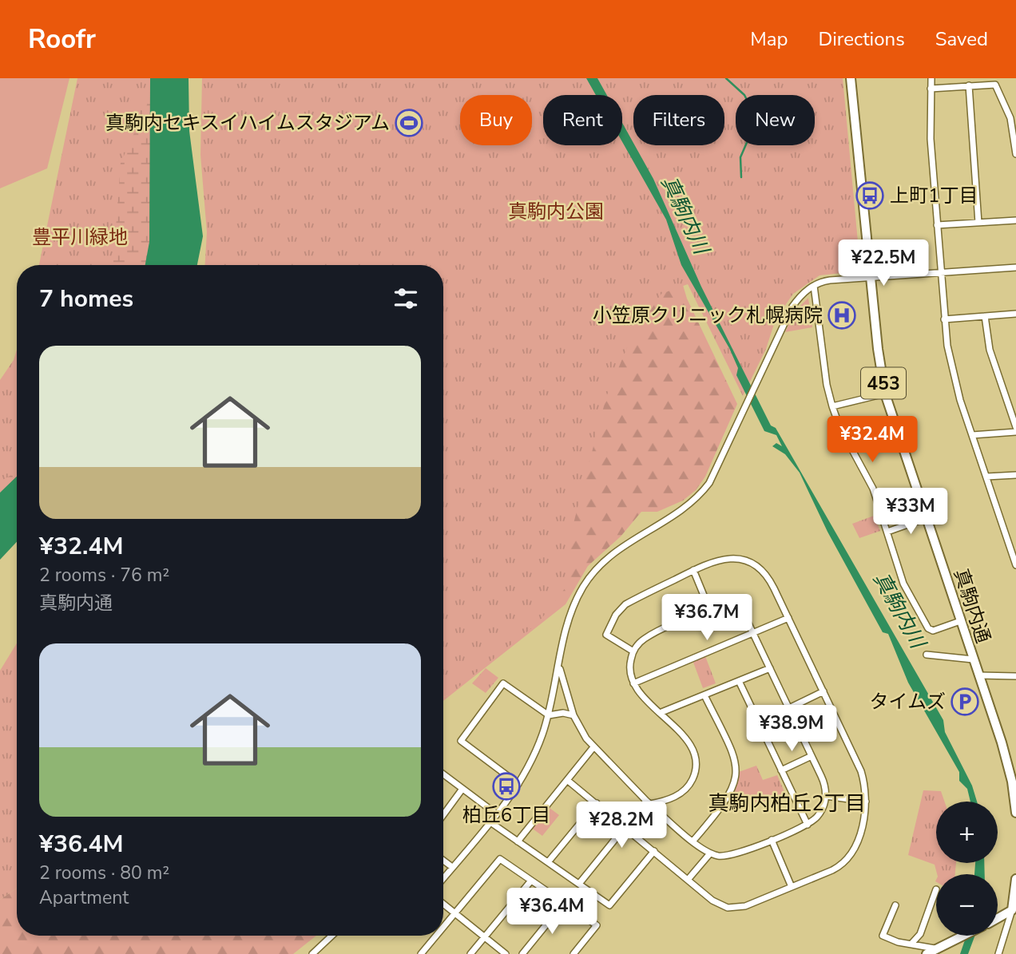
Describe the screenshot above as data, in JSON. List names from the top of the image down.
{
  "streets": {
    "highway": ["453", "真駒内通"]
  },
  "districts": ["真駒内柏丘2丁目"],
  "water": ["真駒内川"],
  "parks": ["真駒内公園", "豊平川緑地"],
  "places": {
    "sports": ["真駒内セキスイハイムスタジアム"],
    "bus stop": ["上町1丁目", "柏丘6丁目"],
    "hospital": ["小笠原クリニック札幌病院"],
    "parking": ["タイムズ"]
  },
  "page": {
    "header": "Roofr",
    "nav": ["Map", "Directions", "Saved"],
    "chip": [
      "Buy",
      "Rent",
      "Filters",
      "New"
    ],
    "price": [
      "¥22.5M",
      "¥32.4M",
      "¥33M",
      "¥36.7M",
      "¥38.9M",
      "¥28.2M",
      "¥36.4M"
    ],
    "heading": "7 homes",
    "list": [
      {
        "name": "¥32.4M",
        "note": "2 rooms · 76 m² · 真駒内通"
      },
      {
        "name": "¥36.4M",
        "note": "2 rooms · 80 m² · Apartment"
      }
    ],
    "map_buttons": ["+", "−"]
  }
}
